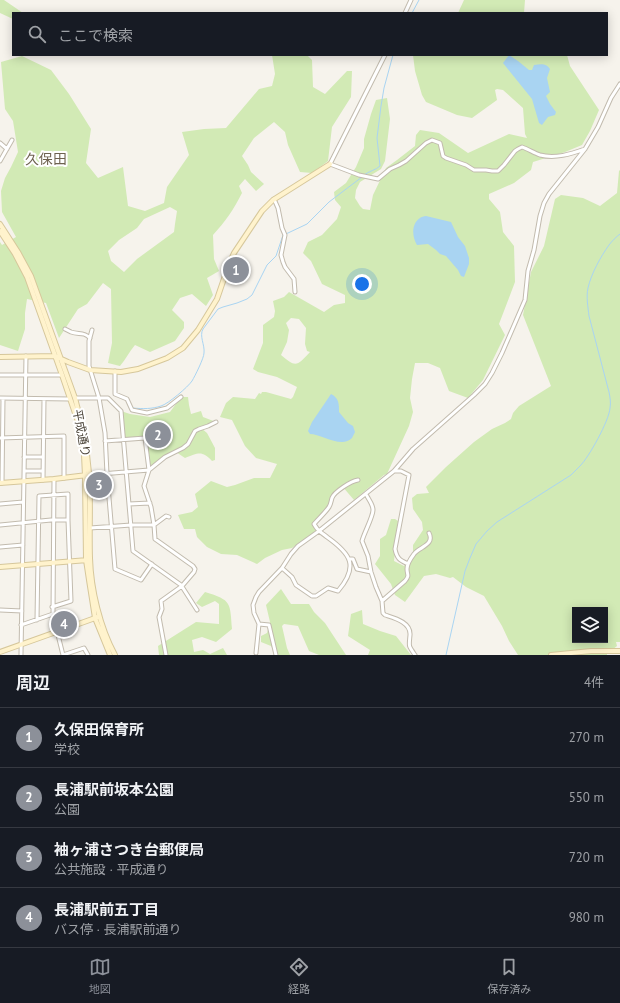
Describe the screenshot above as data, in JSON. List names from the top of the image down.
{
  "streets": {
    "street": ["平成通り"]
  },
  "districts": ["久保田"],
  "page": {
    "search": "ここで検索",
    "pins": [
      "1",
      "2",
      "3",
      "4"
    ],
    "heading": ["周辺", "4件"],
    "list": [
      {
        "mark": "1",
        "name": "久保田保育所",
        "note": "学校",
        "value": "270 m"
      },
      {
        "mark": "2",
        "name": "長浦駅前坂本公園",
        "note": "公園",
        "value": "550 m"
      },
      {
        "mark": "3",
        "name": "袖ヶ浦さつき台郵便局",
        "note": "公共施設 · 平成通り",
        "value": "720 m"
      },
      {
        "mark": "4",
        "name": "長浦駅前五丁目",
        "note": "バス停 · 長浦駅前通り",
        "value": "980 m"
      }
    ],
    "nav": ["地図", "経路", "保存済み"]
  }
}
